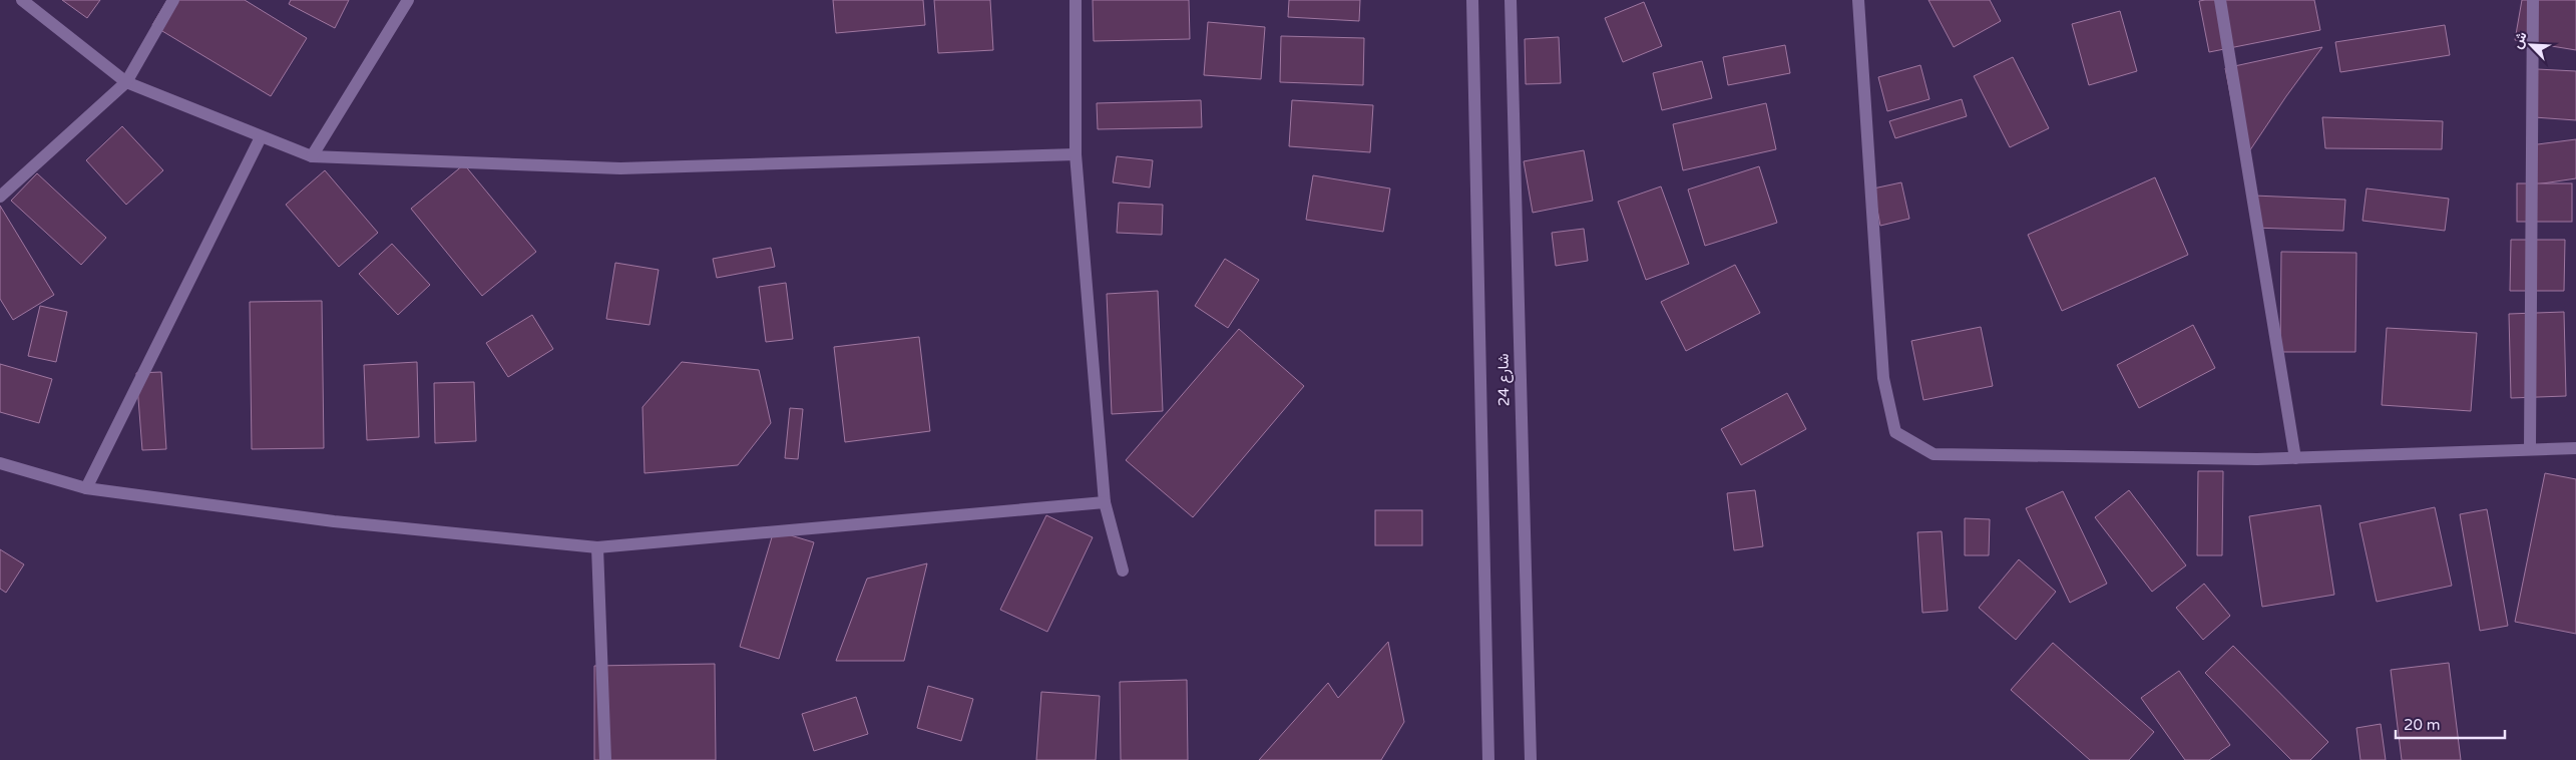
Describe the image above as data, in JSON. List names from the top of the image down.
{
  "streets": {
    "street": ["شارع 24"]
  },
  "scale_bar": "20 m",
  "north": "top left"
}
